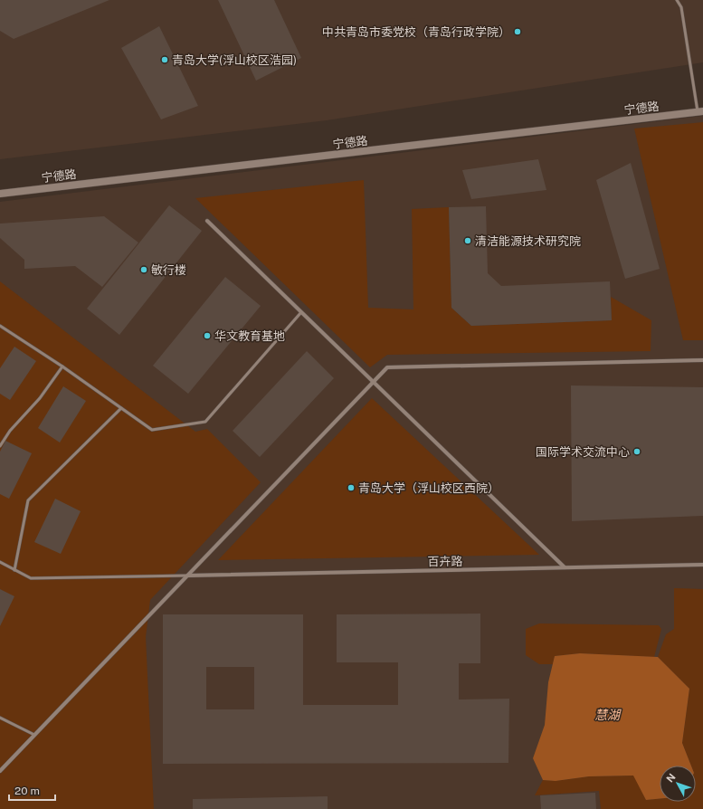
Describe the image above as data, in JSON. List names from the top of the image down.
{
  "streets": {
    "street": ["宁德路", "百卉路"]
  },
  "water": ["慧湖"],
  "places": [
    "中共青岛市委党校（青岛行政学院）",
    "青岛大学(浮山校区浩园)",
    "清洁能源技术研究院",
    "敏行楼",
    "华文教育基地",
    "国际学术交流中心",
    "青岛大学（浮山校区西院）"
  ],
  "scale_bar": "20 m",
  "north": "top left"
}
